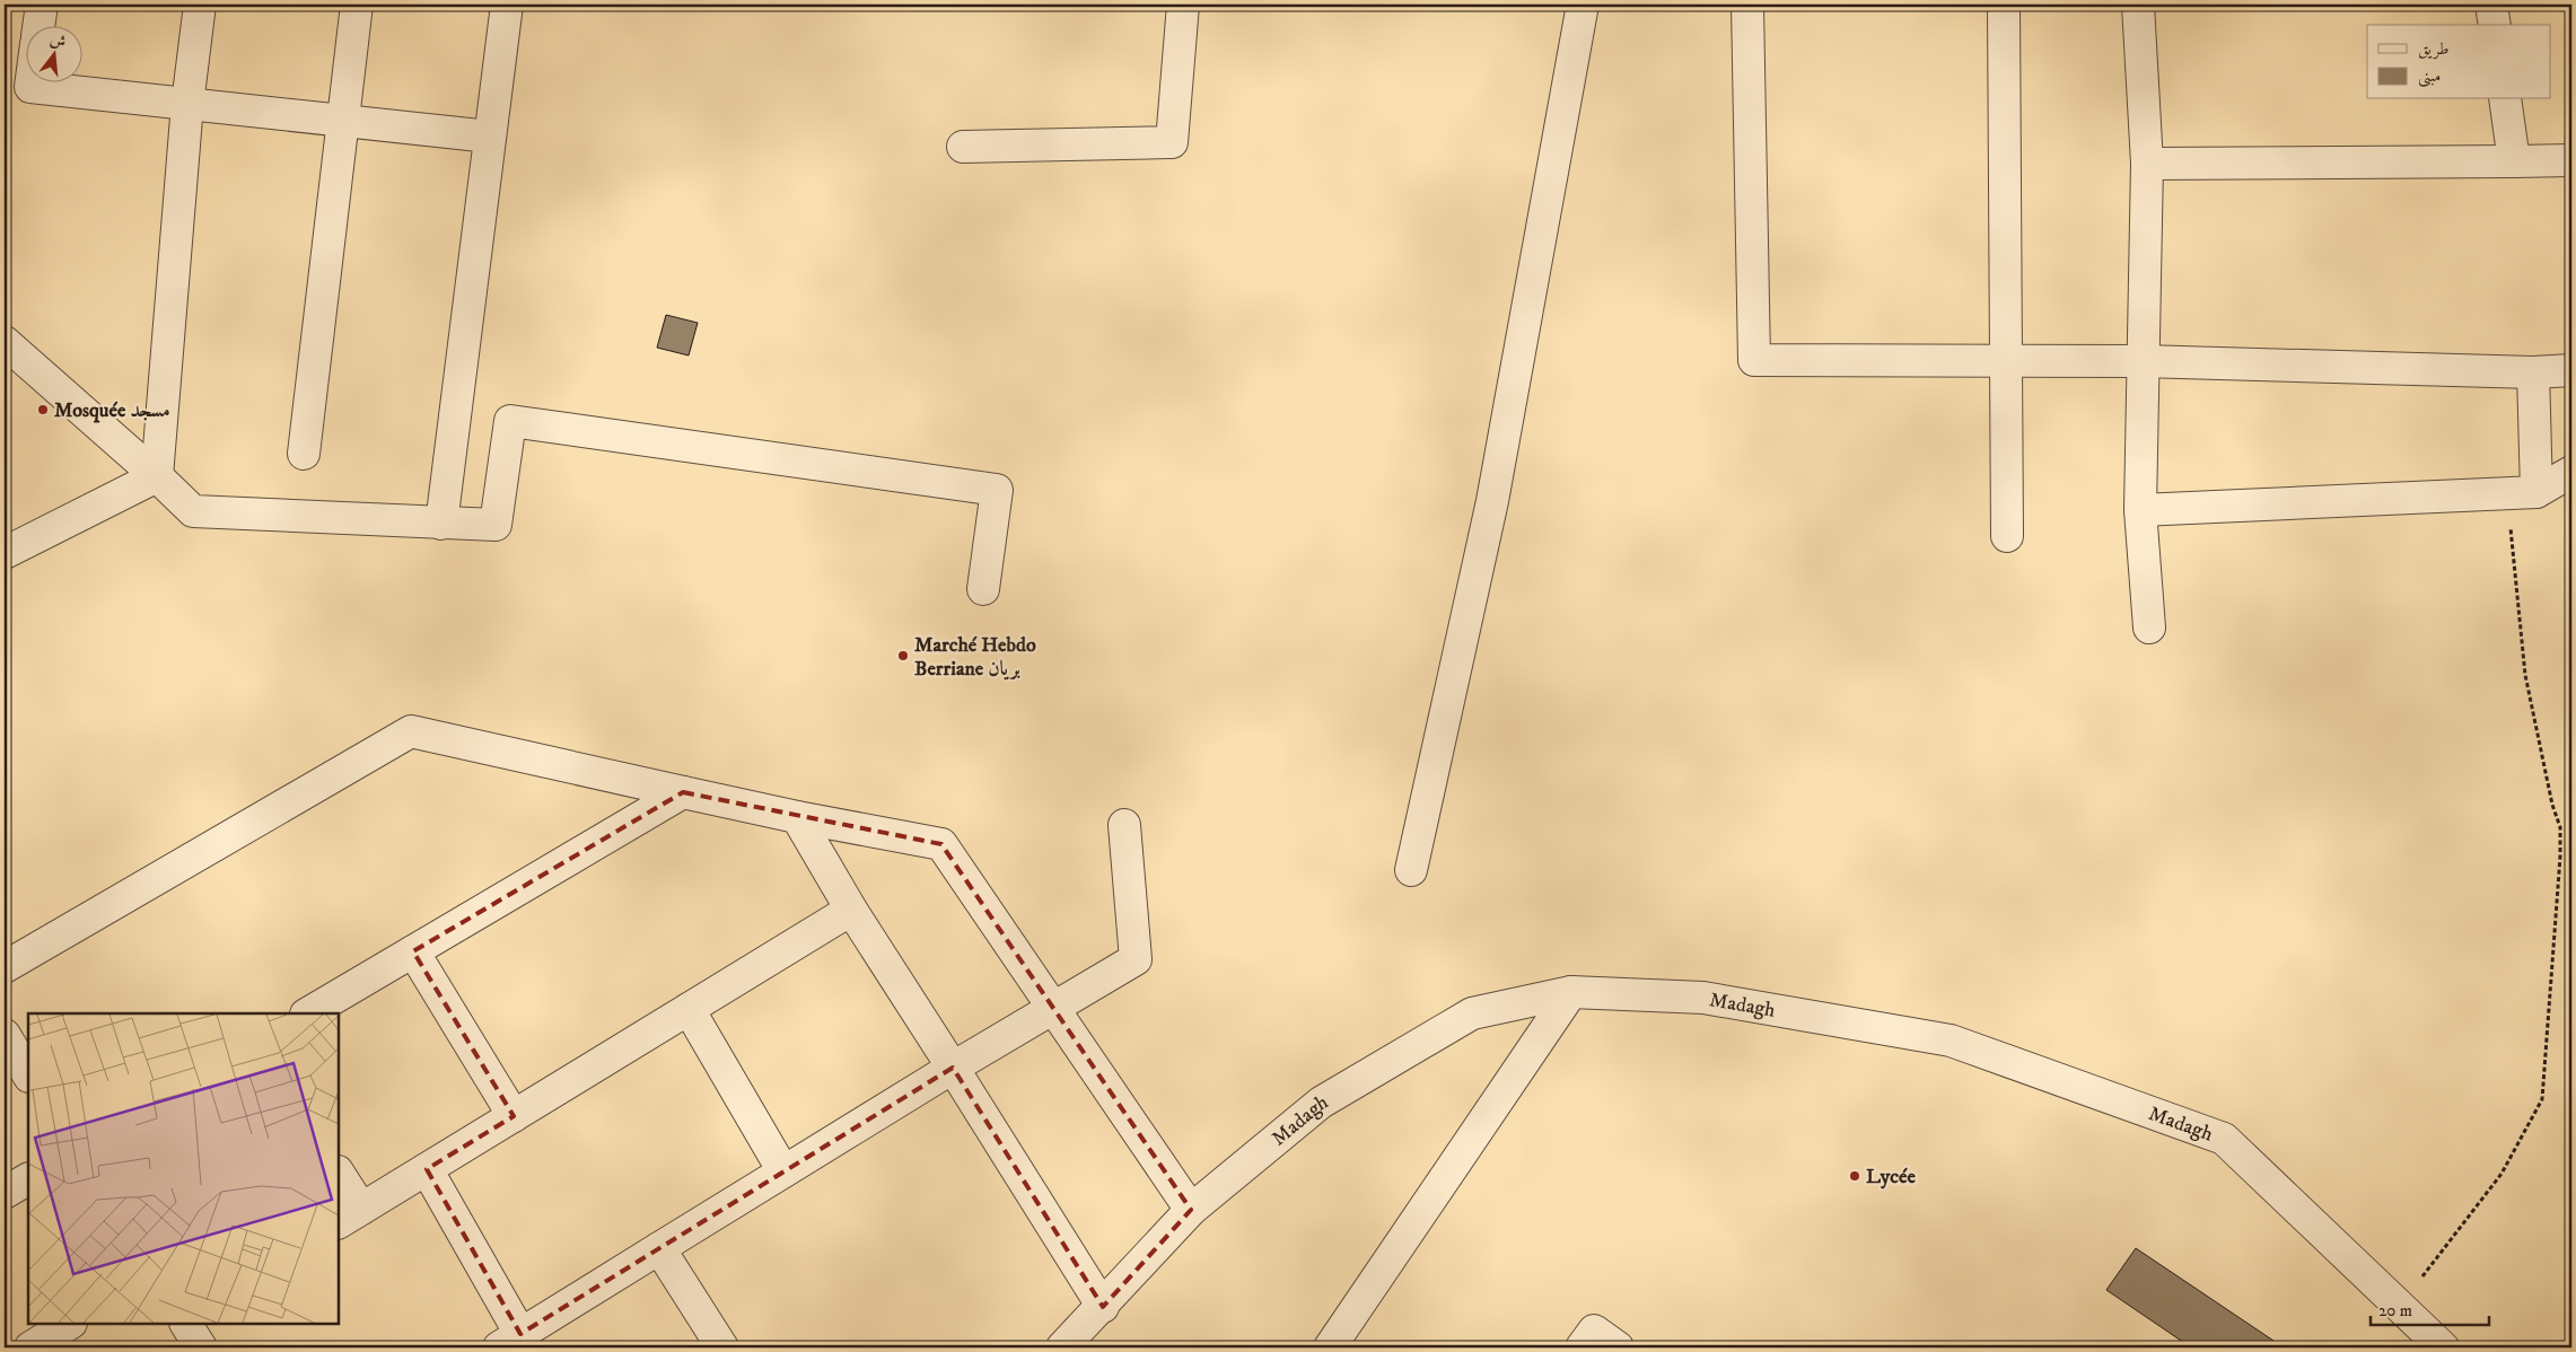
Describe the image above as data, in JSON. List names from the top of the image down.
{
  "streets": {
    "street": ["Madagh"]
  },
  "places": ["Mosquée مسجد", "Marché Hebdo Berriane بريان", "Lycée"],
  "legend": ["طريق", "مبنى"],
  "scale_bar": "20 m",
  "north": "top"
}
